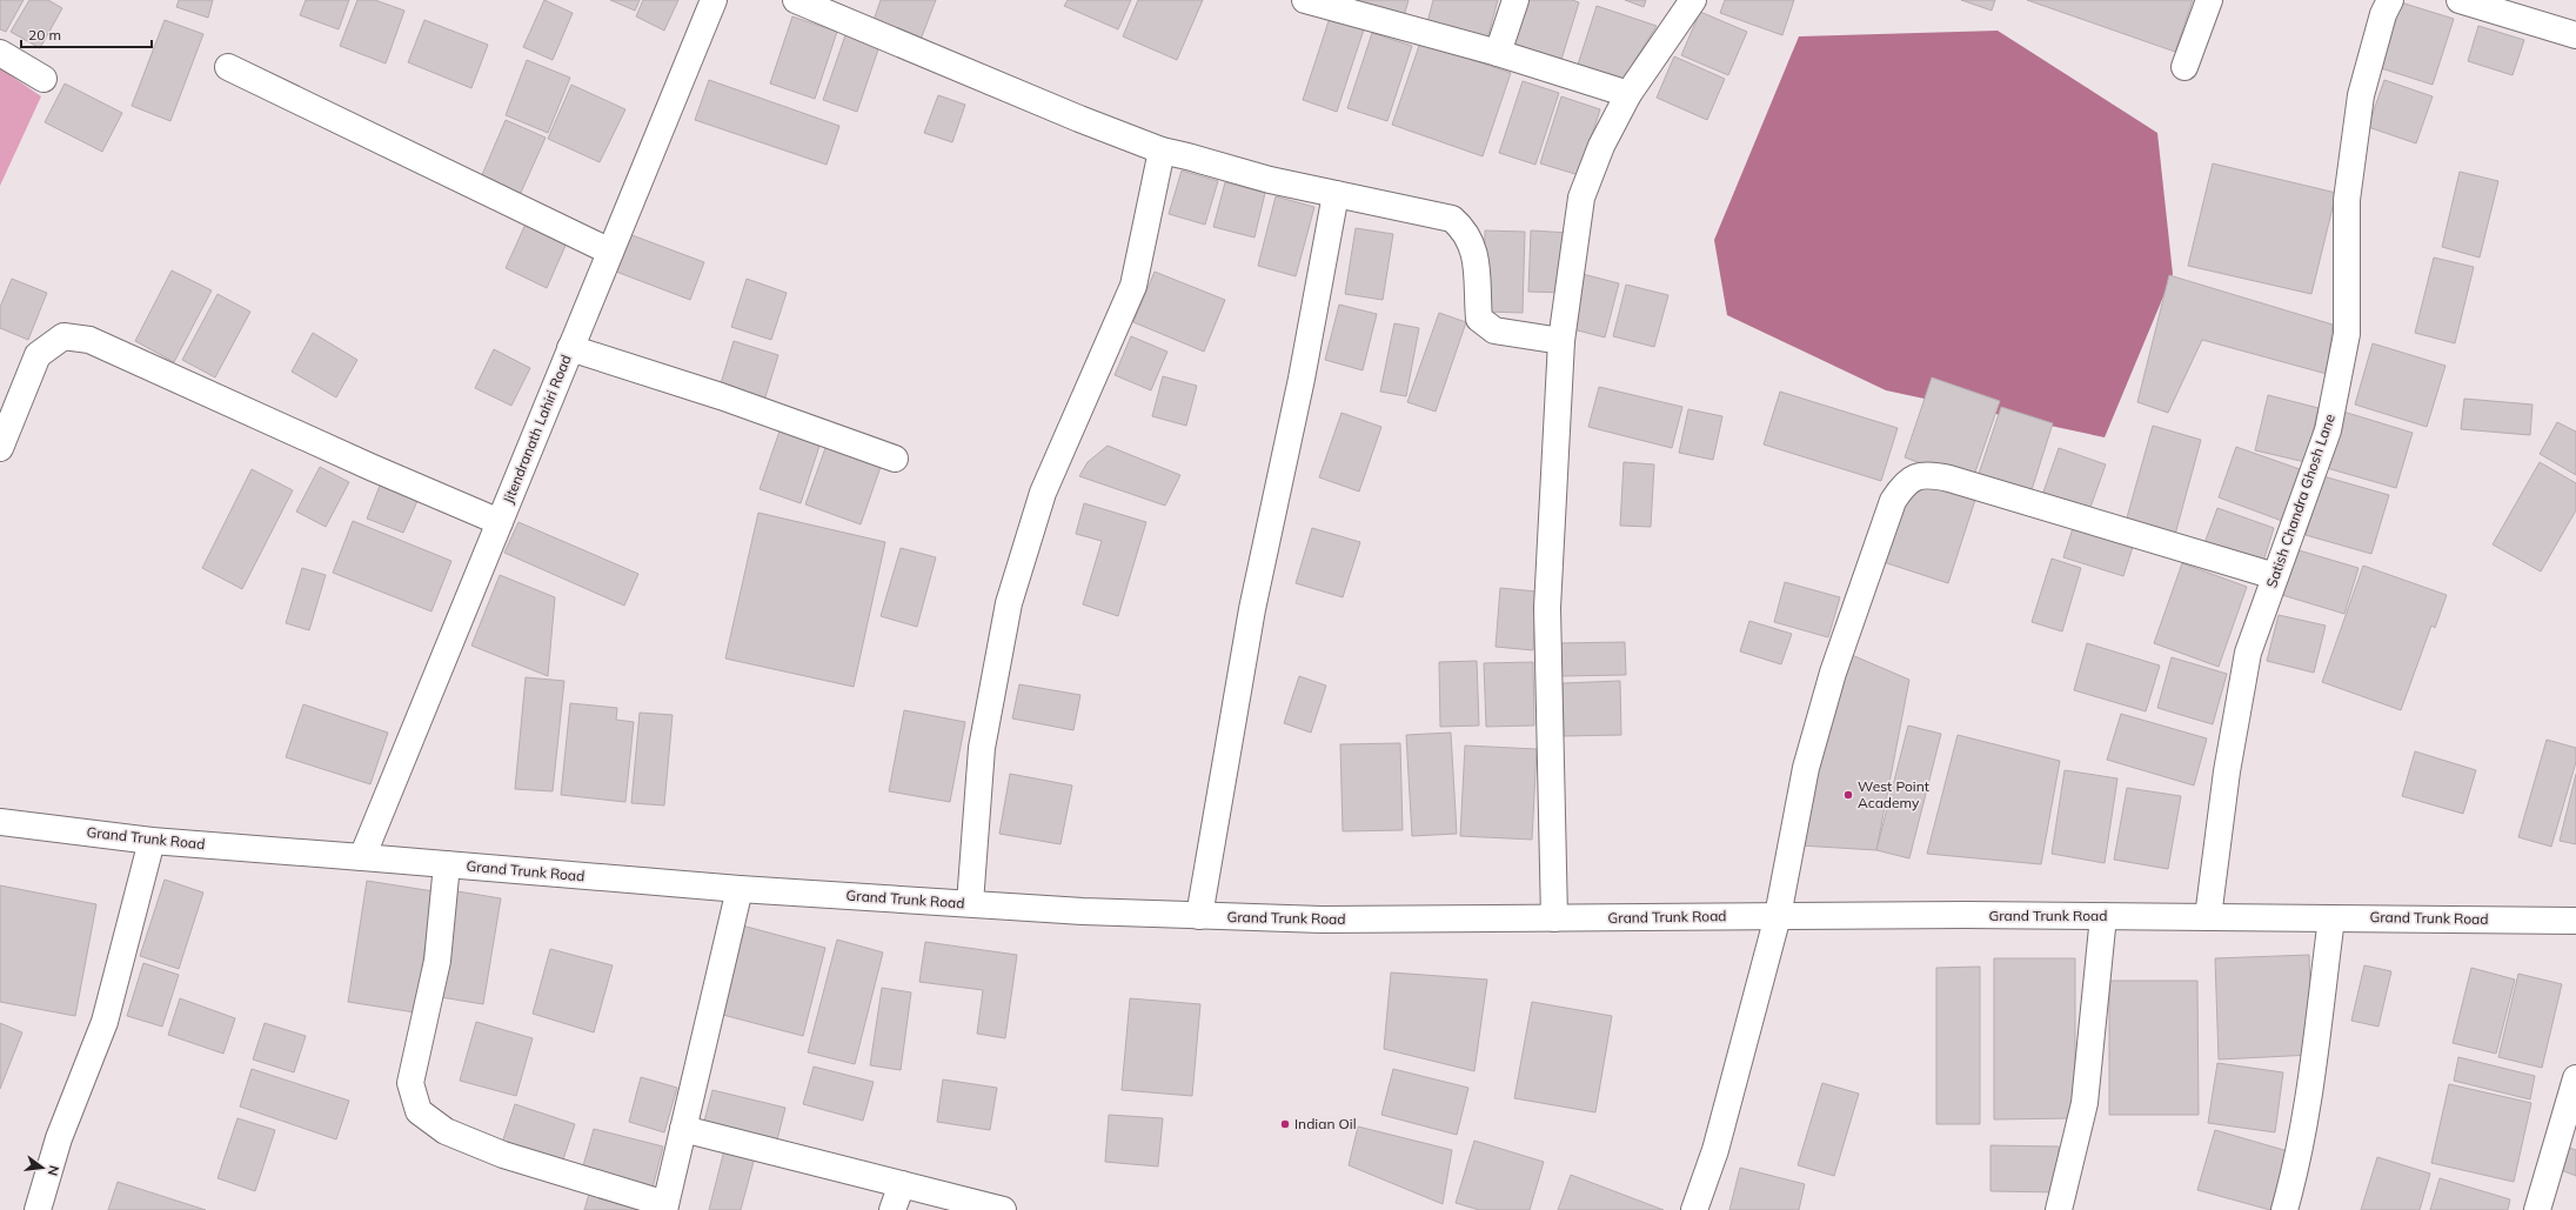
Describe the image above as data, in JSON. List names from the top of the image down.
{
  "streets": {
    "street": ["Jitendranath Lahiri Road", "Satish Chandra Ghosh Lane", "Grand Trunk Road"]
  },
  "crossings": [
    ["Jitendranath Lahiri Road", "Grand Trunk Road"],
    ["Satish Chandra Ghosh Lane", "Grand Trunk Road"]
  ],
  "places": ["West Point Academy", "Indian Oil"],
  "scale_bar": "20 m",
  "north": "right"
}
